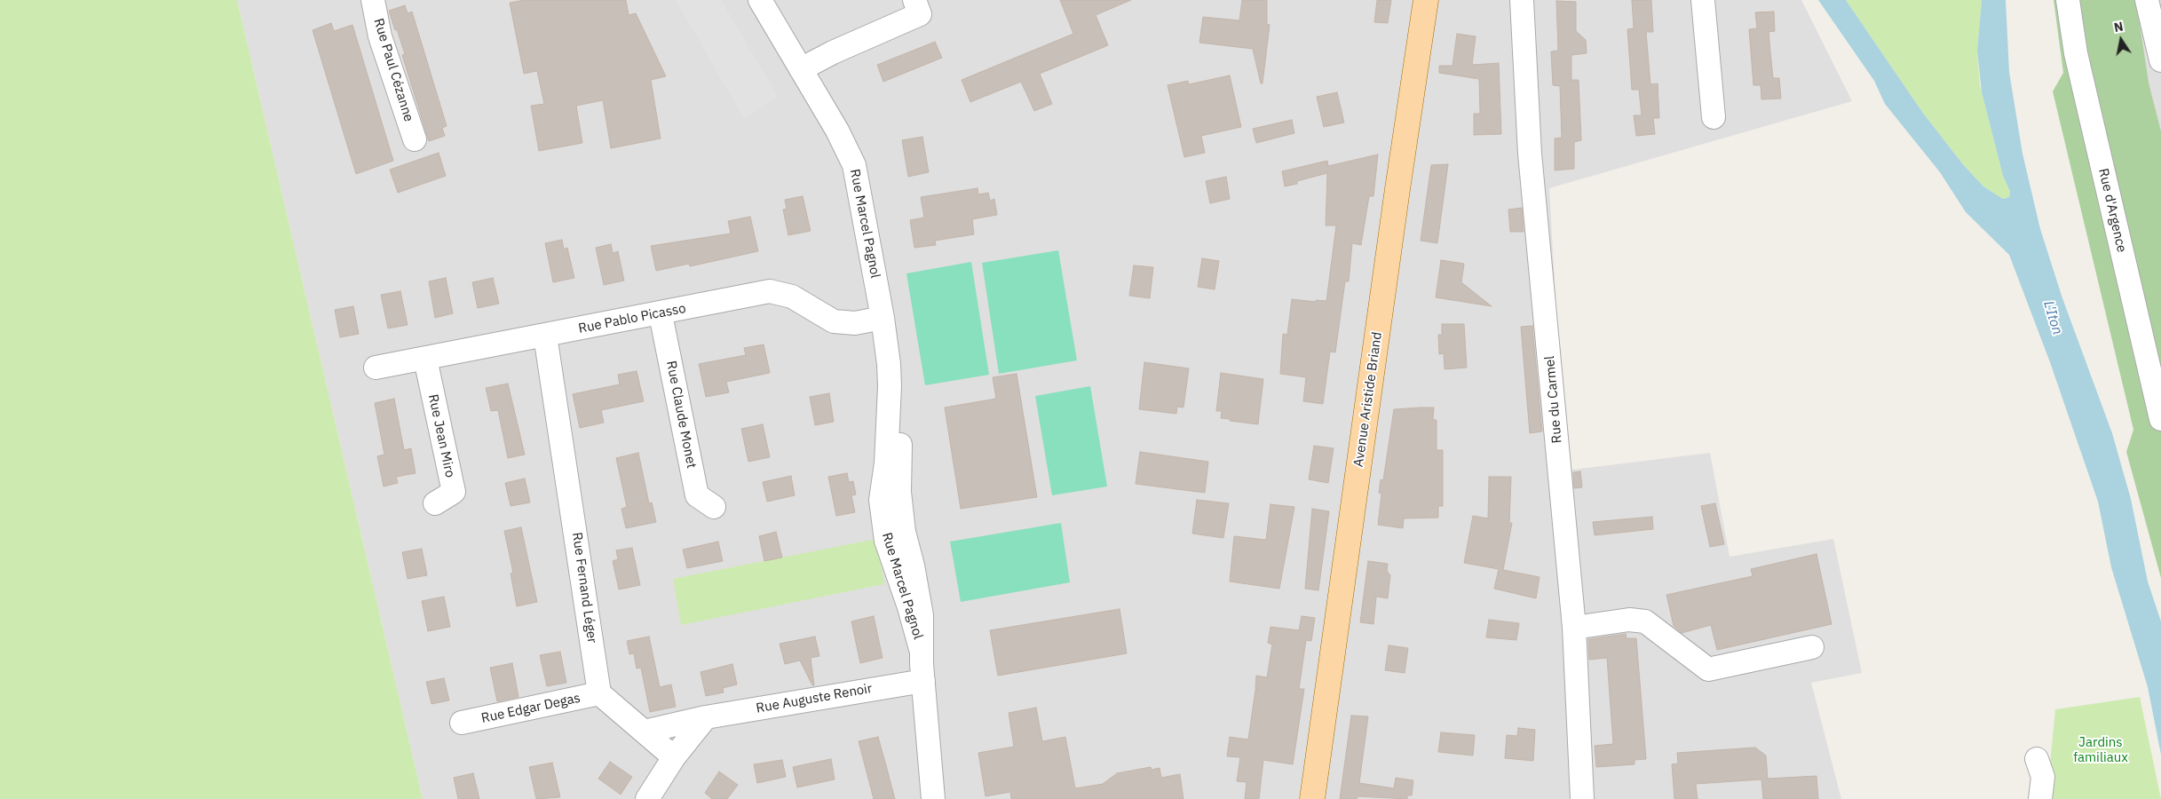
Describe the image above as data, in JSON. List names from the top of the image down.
{
  "streets": {
    "main road": ["Avenue Aristide Briand"],
    "street": [
      "Rue Paul Cézanne",
      "Rue d'Argence",
      "Rue Marcel Pagnol",
      "Rue Pablo Picasso",
      "Rue du Carmel",
      "Rue Claude Monet",
      "Rue Jean Miro",
      "Rue Fernand Léger",
      "Rue Auguste Renoir",
      "Rue Edgar Degas"
    ]
  },
  "crossings": [
    ["Rue Marcel Pagnol", "Rue Pablo Picasso"],
    ["Rue Marcel Pagnol", "Rue Auguste Renoir"],
    ["Rue Pablo Picasso", "Rue Claude Monet"],
    ["Rue Pablo Picasso", "Rue Jean Miro"],
    ["Rue Pablo Picasso", "Rue Fernand Léger"],
    ["Rue Fernand Léger", "Rue Edgar Degas"]
  ],
  "water": ["L'Iton"],
  "parks": ["Jardins familiaux"],
  "north": "top"
}
